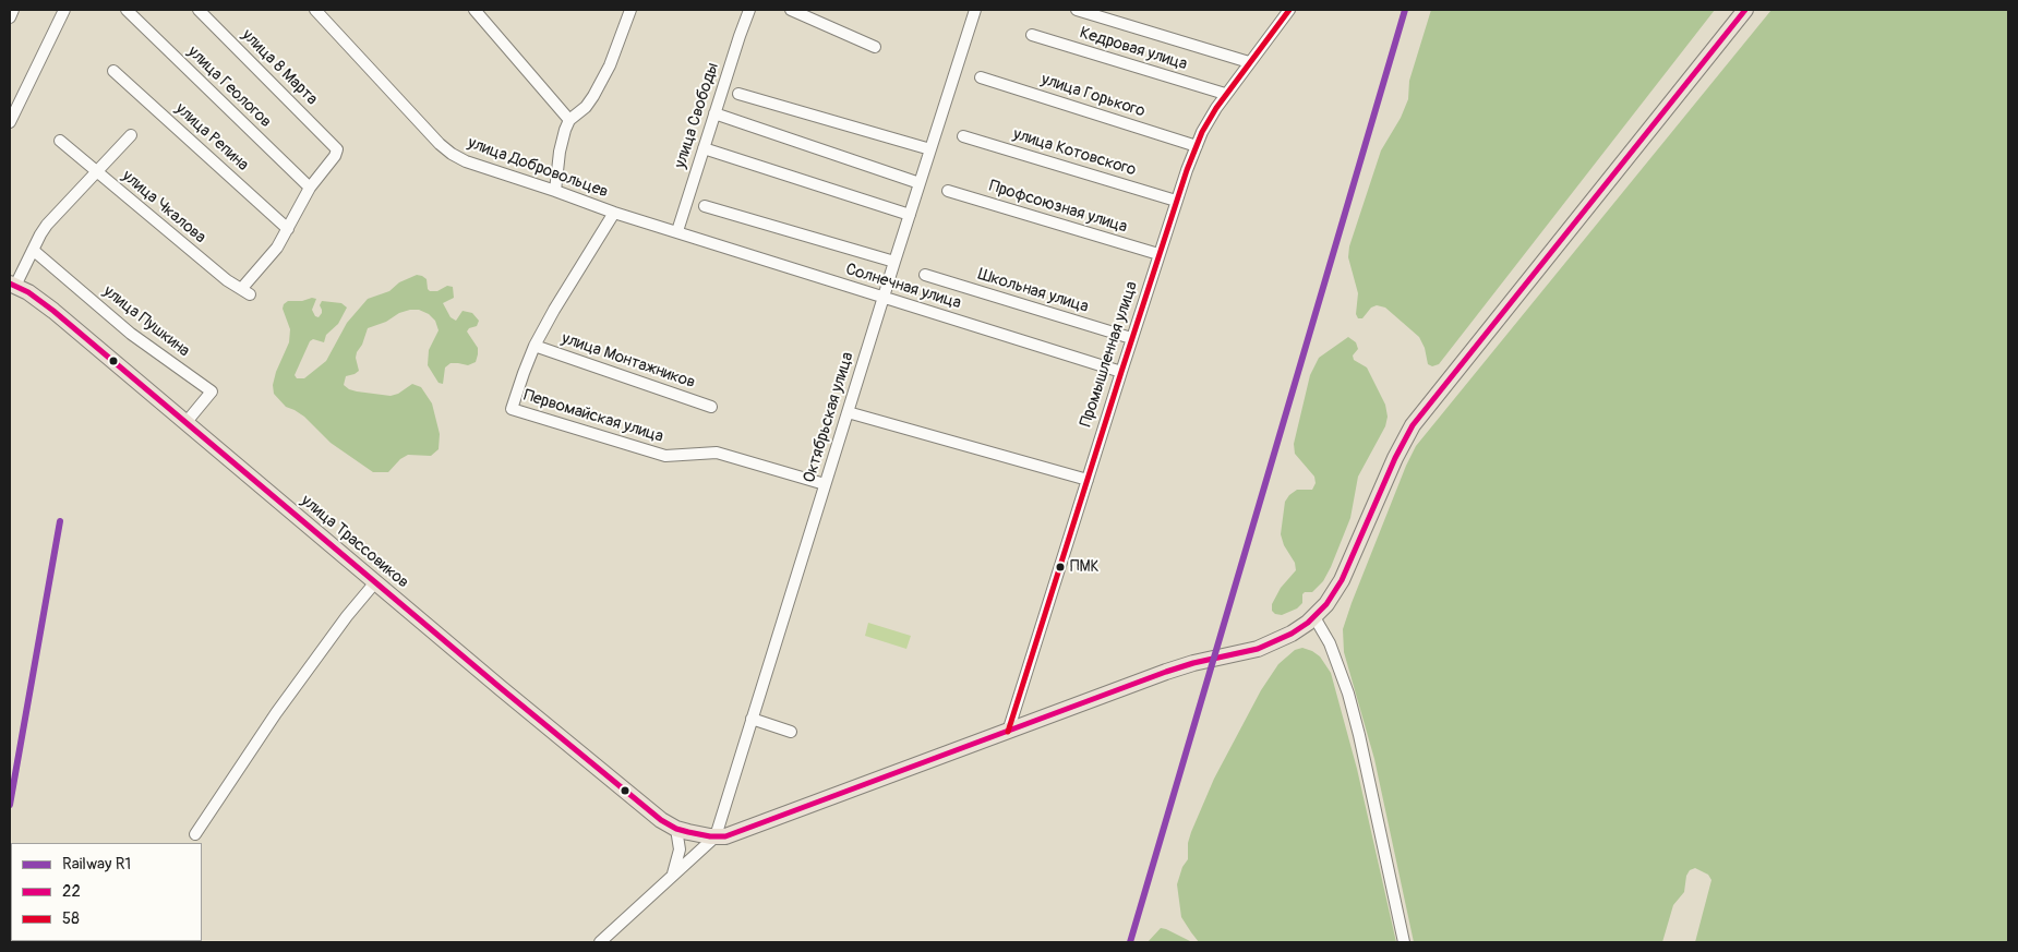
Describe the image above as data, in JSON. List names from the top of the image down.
{
  "streets": {
    "main road": ["улица Трассовиков"],
    "street": [
      "Кедровая улица",
      "улица 8 Марта",
      "улица Геологов",
      "улица Горького",
      "улица Свободы",
      "улица Репина",
      "улица Котовского",
      "улица Добровольцев",
      "улица Чкалова",
      "Профсоюзная улица",
      "Солнечная улица",
      "Школьная улица",
      "улица Пушкина",
      "Промышленная улица",
      "улица Монтажников",
      "Первомайская улица",
      "Октябрьская улица"
    ]
  },
  "crossings": [
    ["Кедровая улица", "Промышленная улица"],
    ["улица 8 Марта", "улица Геологов"],
    ["улица Горького", "Промышленная улица"],
    ["улица Свободы", "улица Добровольцев"],
    ["улица Свободы", "Солнечная улица"],
    ["улица Репина", "улица Чкалова"],
    ["улица Котовского", "Промышленная улица"],
    ["улица Добровольцев", "Солнечная улица"],
    ["улица Добровольцев", "улица Монтажников"],
    ["Профсоюзная улица", "Промышленная улица"],
    ["Солнечная улица", "Промышленная улица"],
    ["Солнечная улица", "Октябрьская улица"],
    ["Школьная улица", "Промышленная улица"],
    ["улица Пушкина", "улица Трассовиков"],
    ["улица Монтажников", "Первомайская улица"],
    ["Первомайская улица", "Октябрьская улица"],
    ["Октябрьская улица", "улица Трассовиков"]
  ],
  "places": ["ПМК"],
  "lines": ["rail line R1", "transit line 22", "transit line 58"],
  "legend": ["Railway R1", "22", "58"]
}
